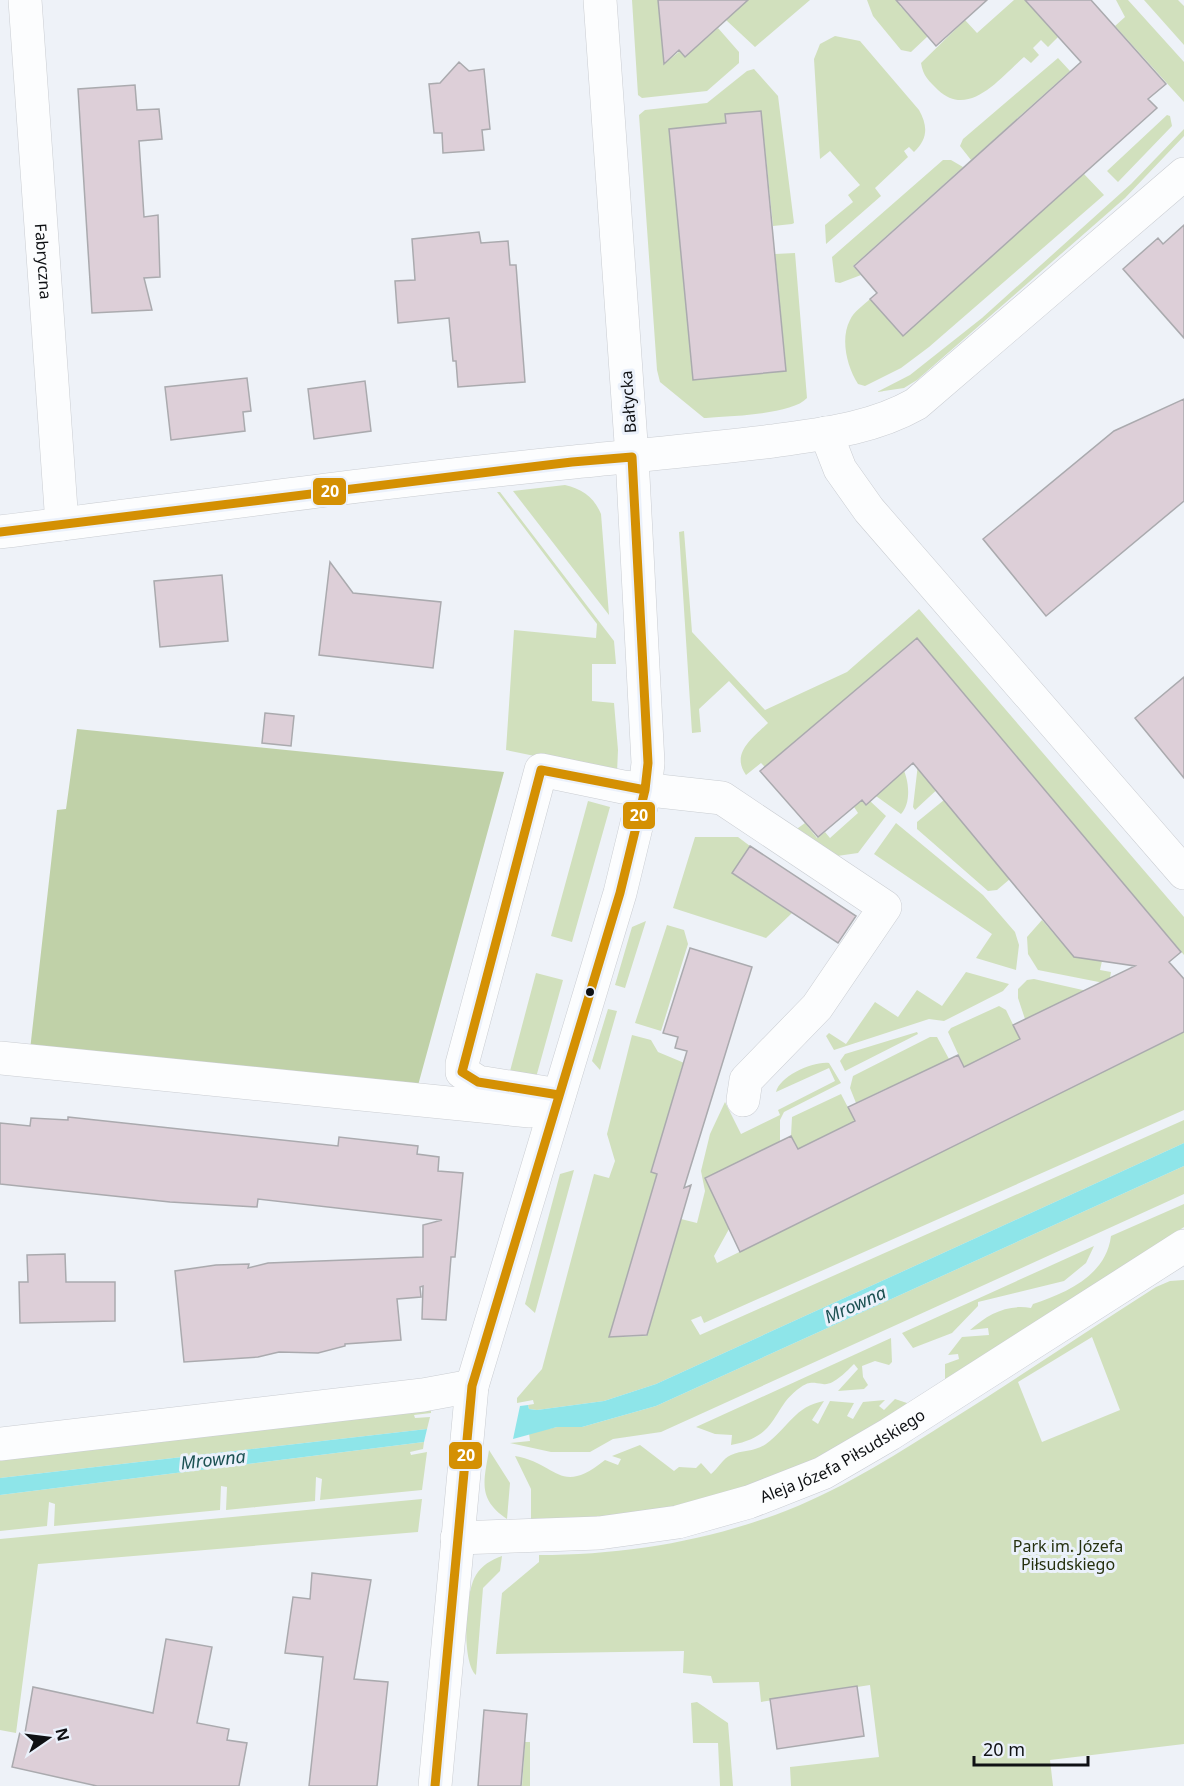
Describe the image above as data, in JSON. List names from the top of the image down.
{
  "streets": {
    "street": ["Fabryczna", "Bałtycka", "Aleja Józefa Piłsudskiego"]
  },
  "crossings": [
    ["Bałtycka", "Aleja Józefa Piłsudskiego"]
  ],
  "water": ["Mrowna"],
  "parks": ["Park im. Józefa Piłsudskiego"],
  "lines": ["transit line 20"],
  "scale_bar": "20 m",
  "north": "right"
}
